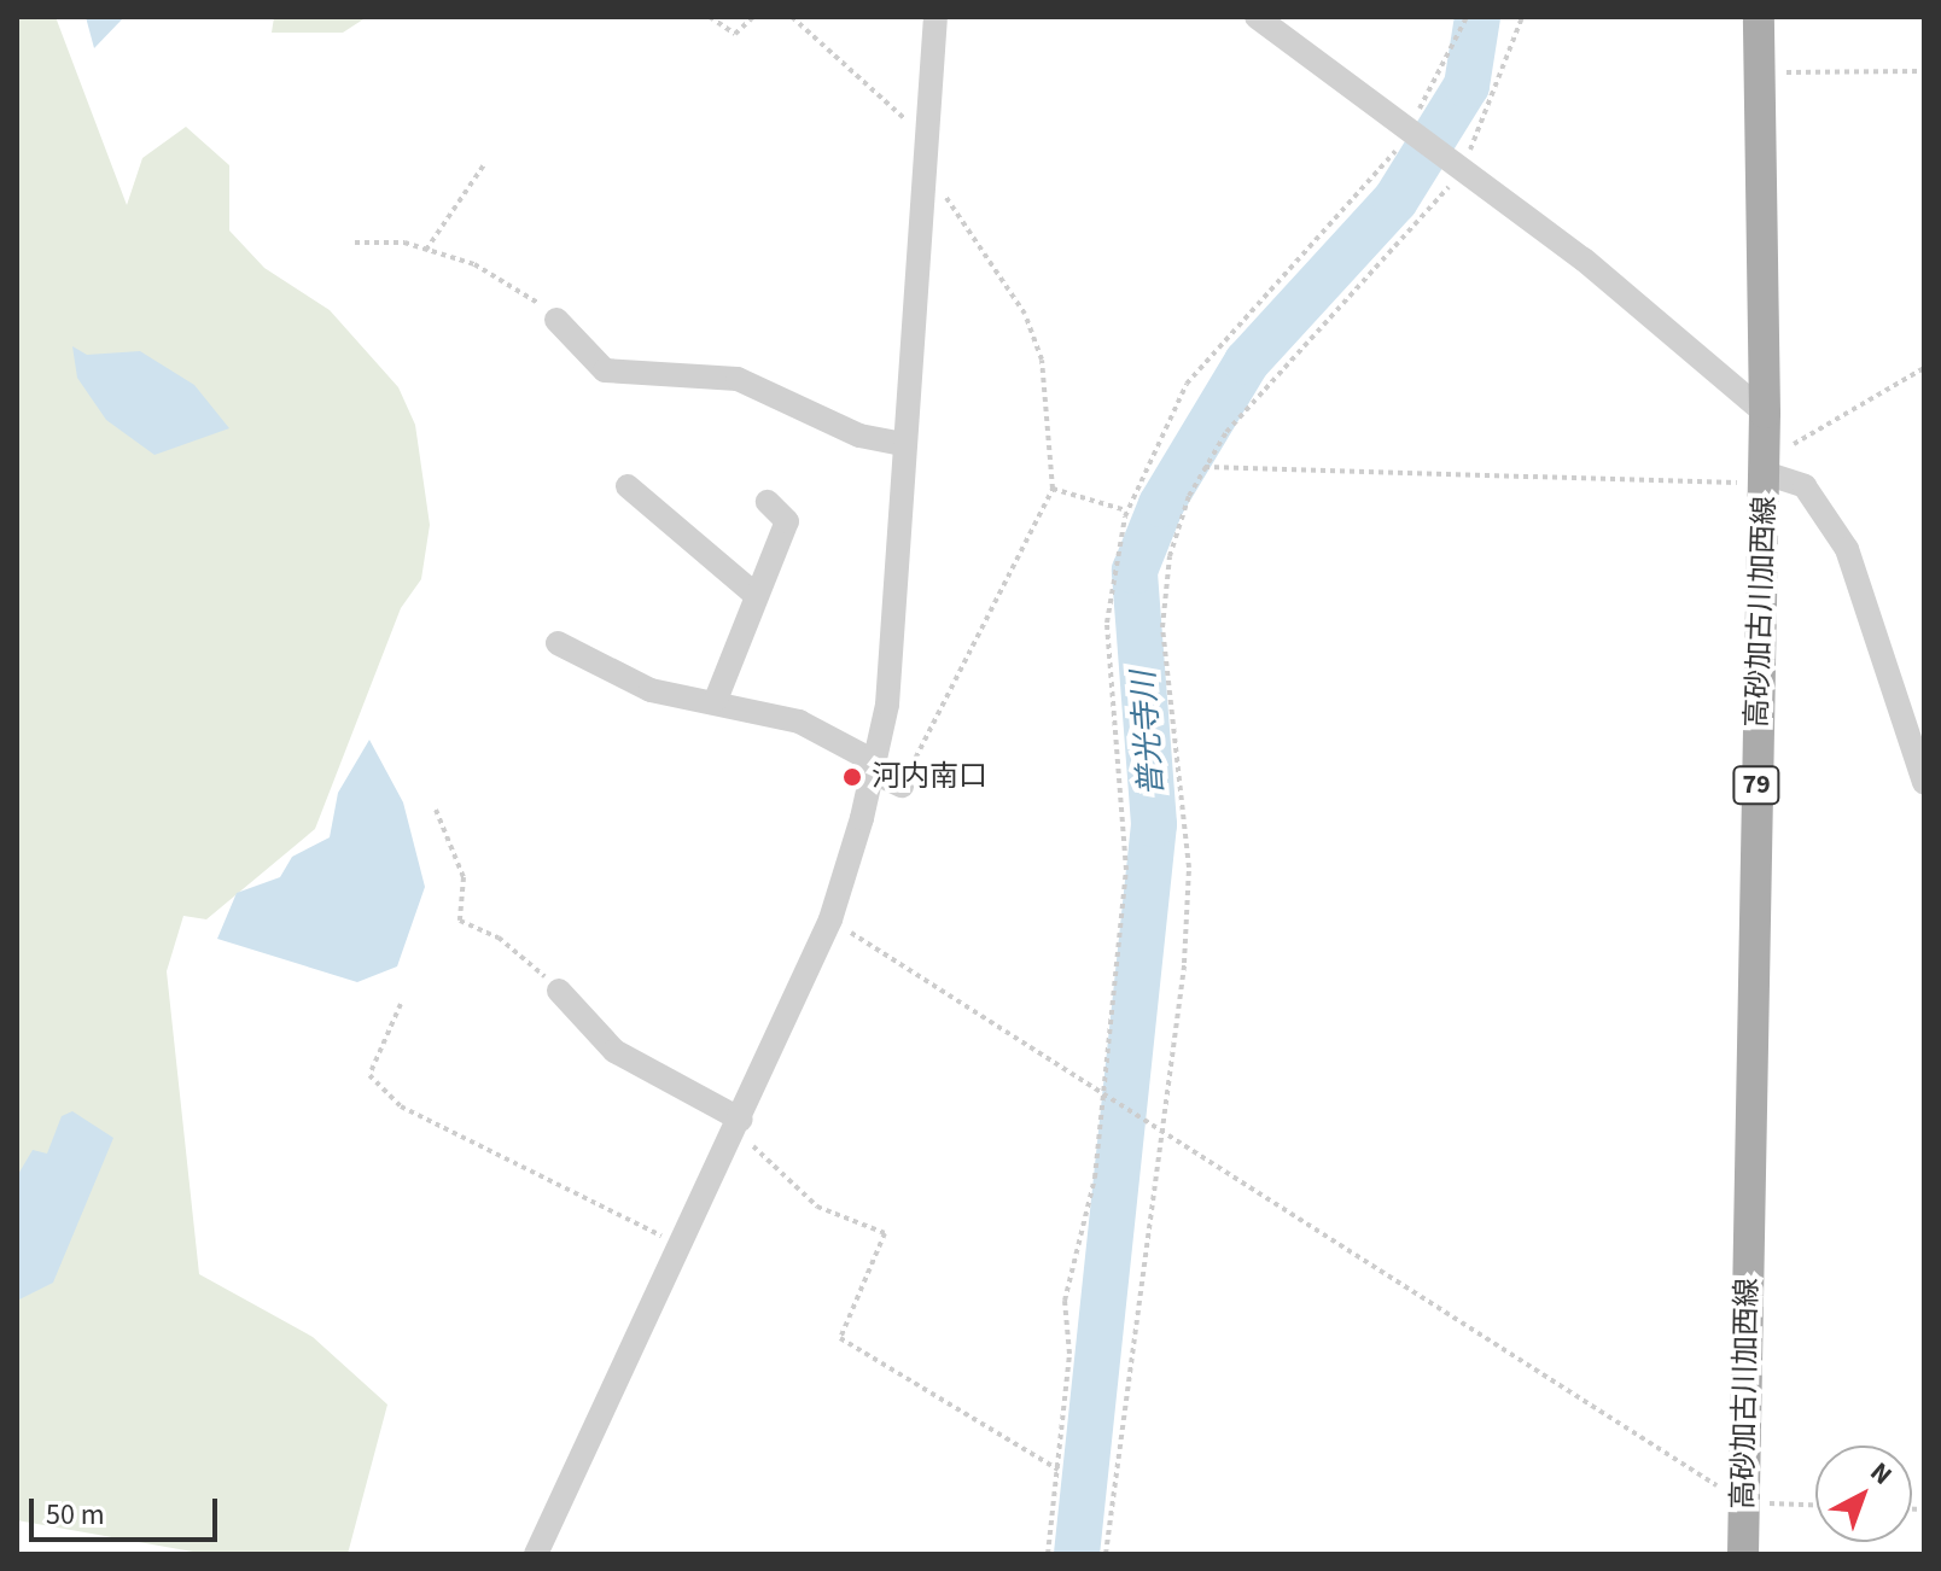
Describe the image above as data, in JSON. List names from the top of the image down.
{
  "streets": {
    "main road": ["高砂加古川加西線", "79"]
  },
  "water": ["普光寺川"],
  "places": ["河内南口"],
  "scale_bar": "50 m",
  "north": "top right"
}
